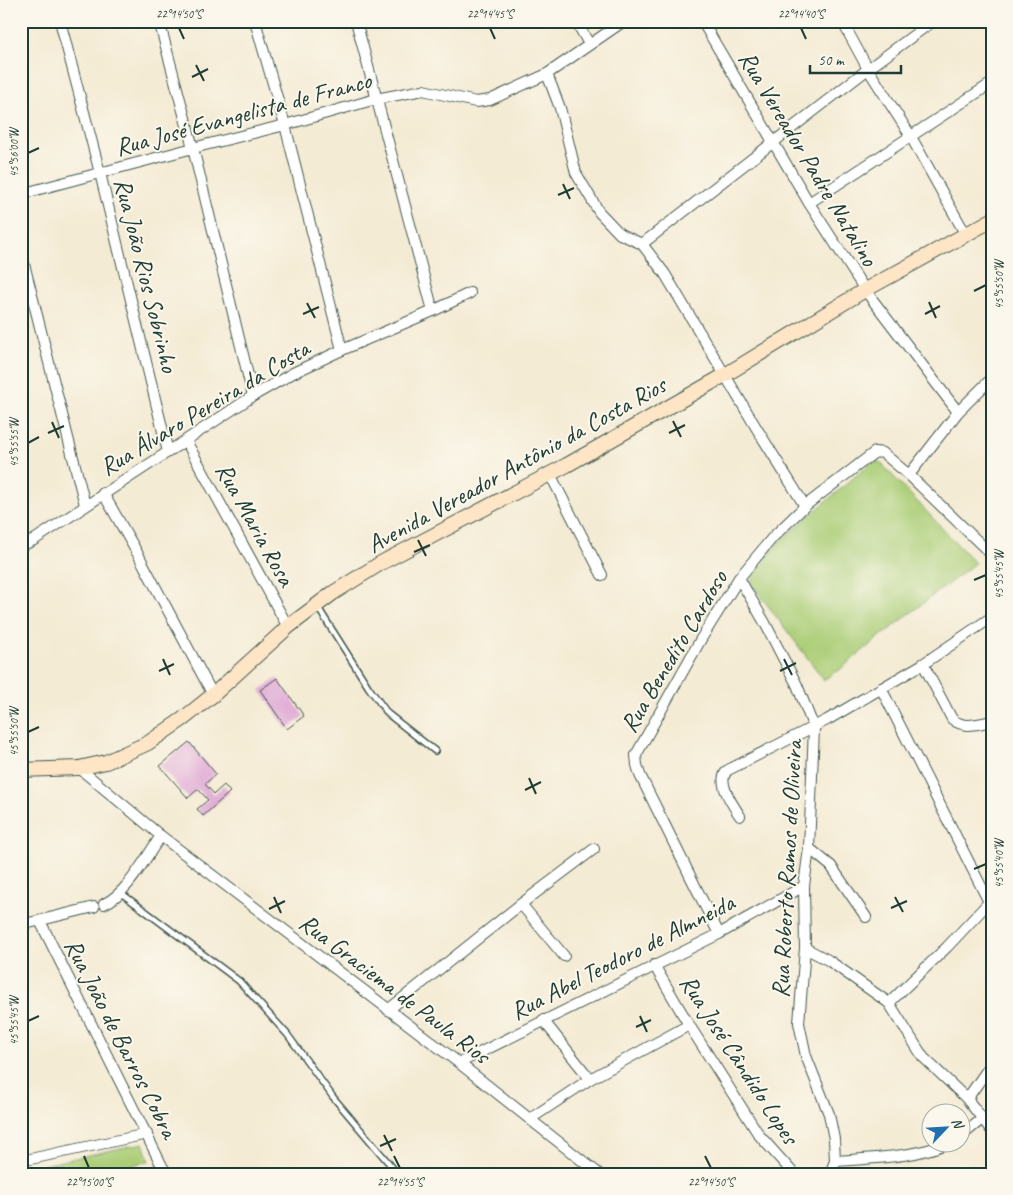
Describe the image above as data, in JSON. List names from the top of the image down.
{
  "streets": {
    "main road": ["Avenida Vereador Antônio da Costa Rios"],
    "street": [
      "Rua José Evangelista de Franco",
      "Rua Vereador Padre Natalino",
      "Rua João Rios Sobrinho",
      "Rua Álvaro Pereira da Costa",
      "Rua Maria Rosa",
      "Rua Benedito Cardoso",
      "Rua Roberto Ramos de Oliveira",
      "Rua Abel Teodoro de Almneida",
      "Rua Graciema de Paula Rios",
      "Rua João de Barros Cobra",
      "Rua José Cândido Lopes"
    ]
  },
  "crossings": [
    ["Rua José Evangelista de Franco", "Rua João Rios Sobrinho"],
    ["Rua Vereador Padre Natalino", "Avenida Vereador Antônio da Costa Rios"],
    ["Rua João Rios Sobrinho", "Rua Álvaro Pereira da Costa"],
    ["Rua Álvaro Pereira da Costa", "Rua Maria Rosa"],
    ["Avenida Vereador Antônio da Costa Rios", "Rua Maria Rosa"],
    ["Avenida Vereador Antônio da Costa Rios", "Rua Graciema de Paula Rios"],
    ["Rua Benedito Cardoso", "Rua Roberto Ramos de Oliveira"],
    ["Rua Benedito Cardoso", "Rua Abel Teodoro de Almneida"],
    ["Rua Roberto Ramos de Oliveira", "Rua Abel Teodoro de Almneida"],
    ["Rua Abel Teodoro de Almneida", "Rua Graciema de Paula Rios"],
    ["Rua Abel Teodoro de Almneida", "Rua José Cândido Lopes"]
  ],
  "scale_bar": "50 m",
  "north": "top right",
  "coordinates": [
    "22°14'50\"S",
    "22°14'45\"S",
    "22°14'40\"S",
    "45°56'00\"W",
    "45°55'50\"W",
    "45°55'55\"W",
    "45°55'45\"W",
    "45°55'40\"W",
    "22°15'00\"S",
    "22°14'55\"S"
  ]
}
